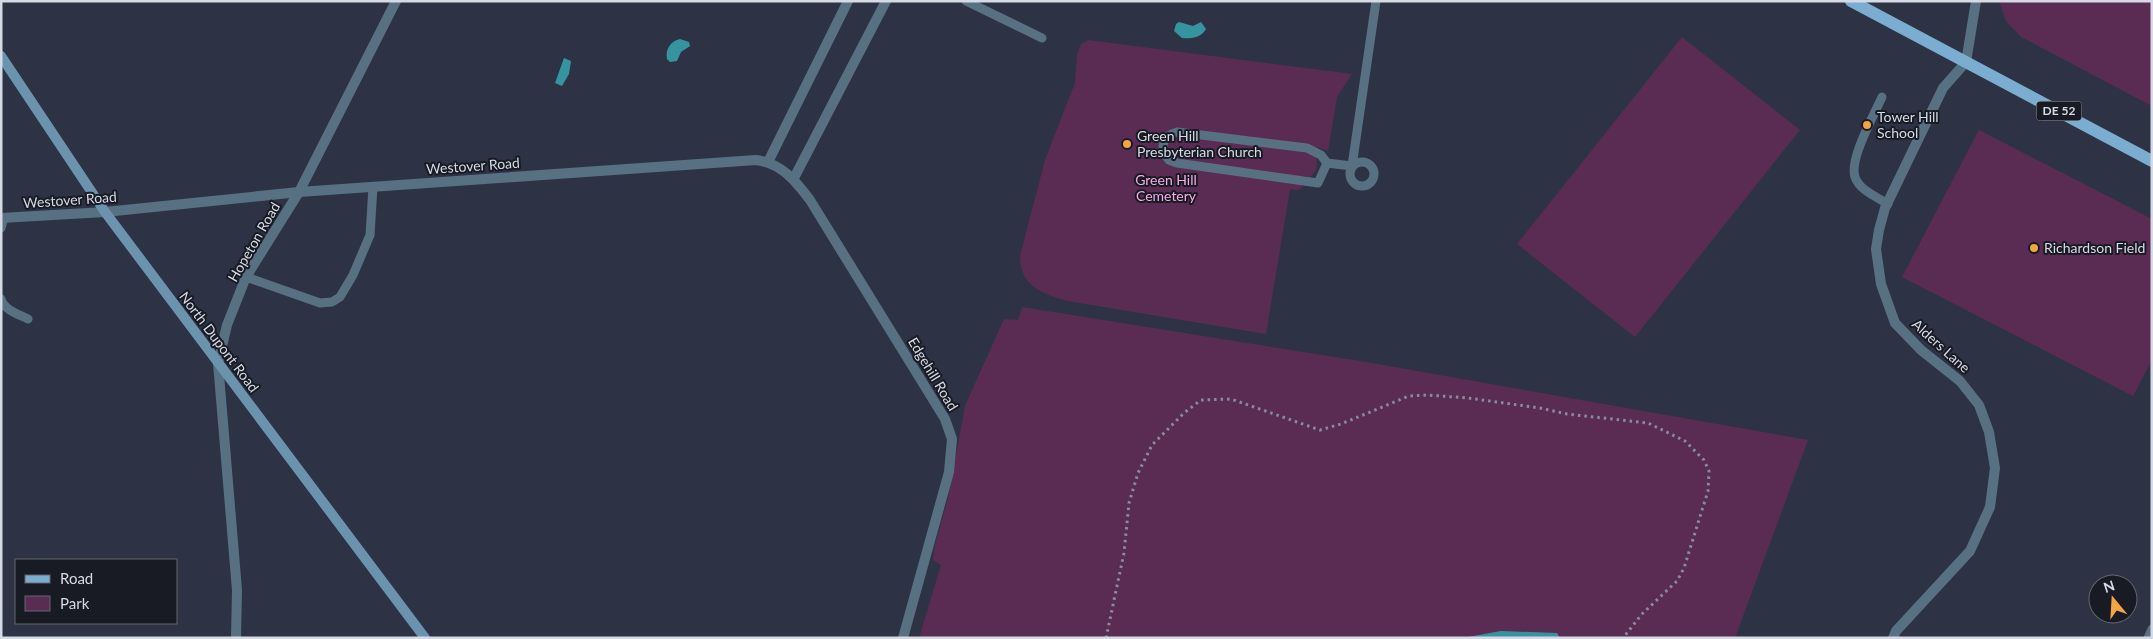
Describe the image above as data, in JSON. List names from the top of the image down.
{
  "streets": {
    "main road": ["DE 52", "North Dupont Road"],
    "street": [
      "Westover Road",
      "Hopeton Road",
      "Alders Lane",
      "Edgehill Road"
    ]
  },
  "crossings": [
    ["DE 52", "Alders Lane"],
    ["Westover Road", "Hopeton Road"],
    ["Westover Road", "North Dupont Road"],
    ["Westover Road", "Edgehill Road"],
    ["Hopeton Road", "North Dupont Road"]
  ],
  "parks": ["Green Hill Cemetery"],
  "places": ["Tower Hill School", "Green Hill Presbyterian Church", "Richardson Field"],
  "legend": ["Road", "Park"],
  "north": "top"
}
